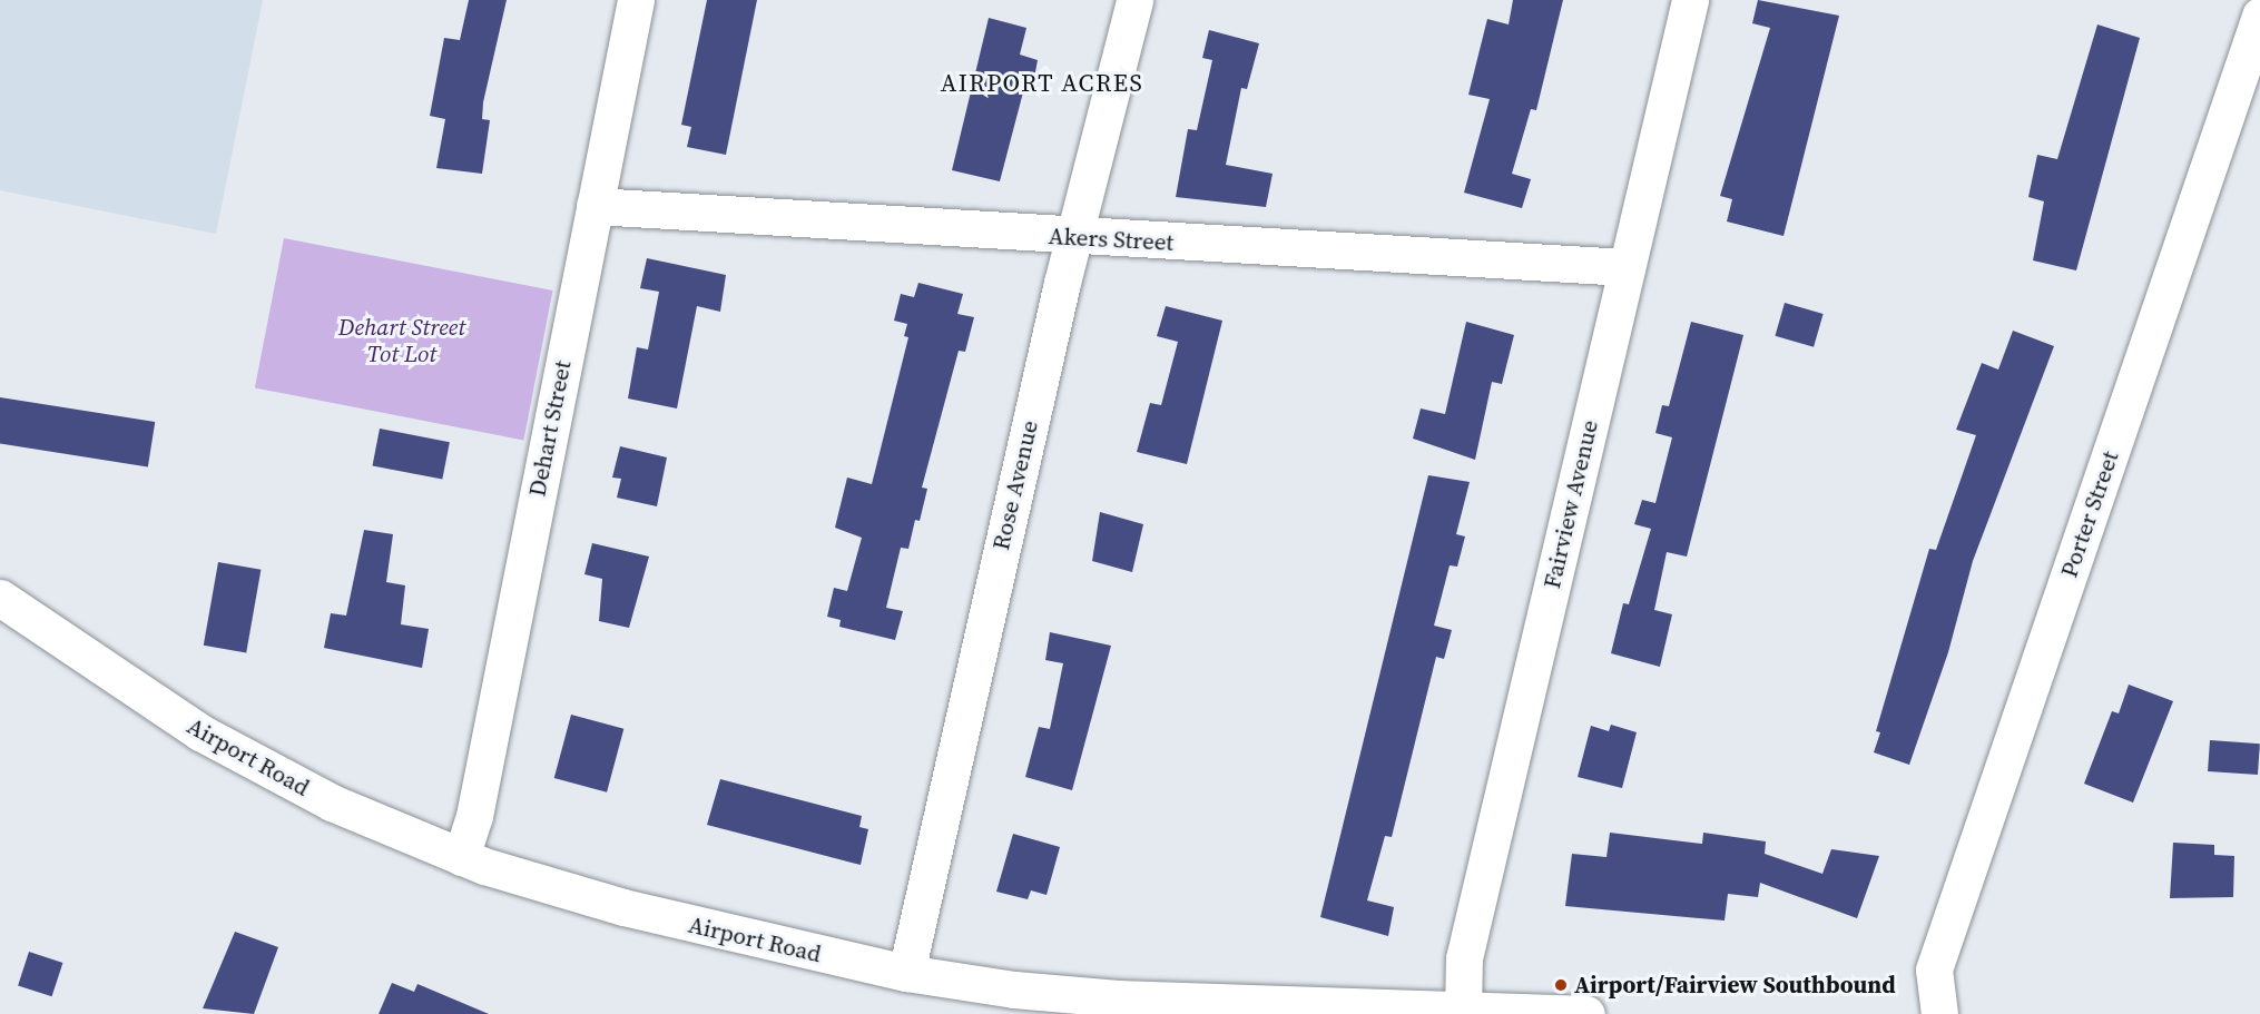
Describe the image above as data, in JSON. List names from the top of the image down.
{
  "streets": {
    "street": [
      "Akers Street",
      "Dehart Street",
      "Rose Avenue",
      "Fairview Avenue",
      "Porter Street",
      "Airport Road"
    ]
  },
  "crossings": [
    ["Akers Street", "Dehart Street"],
    ["Akers Street", "Rose Avenue"],
    ["Akers Street", "Fairview Avenue"],
    ["Dehart Street", "Airport Road"],
    ["Rose Avenue", "Airport Road"],
    ["Fairview Avenue", "Airport Road"]
  ],
  "districts": ["AIRPORT ACRES"],
  "parks": ["Dehart Street Tot Lot"],
  "places": ["Airport/Fairview Southbound"]
}
